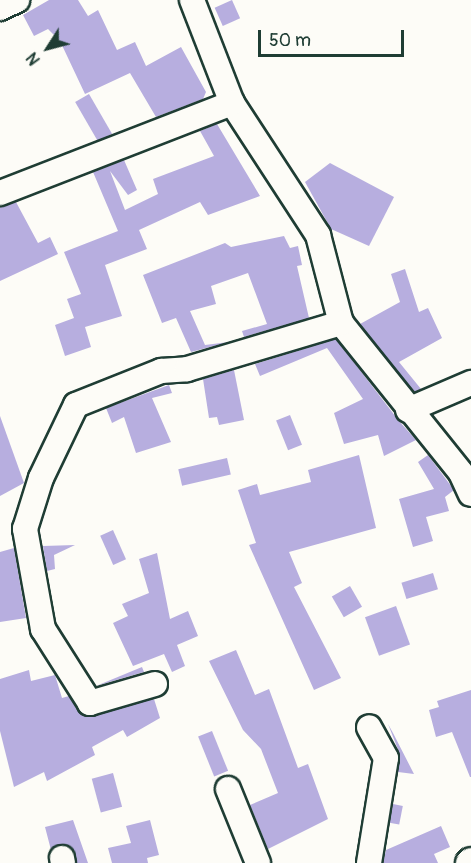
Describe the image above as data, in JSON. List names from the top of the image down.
{
  "scale_bar": "50 m",
  "north": "bottom left"
}
